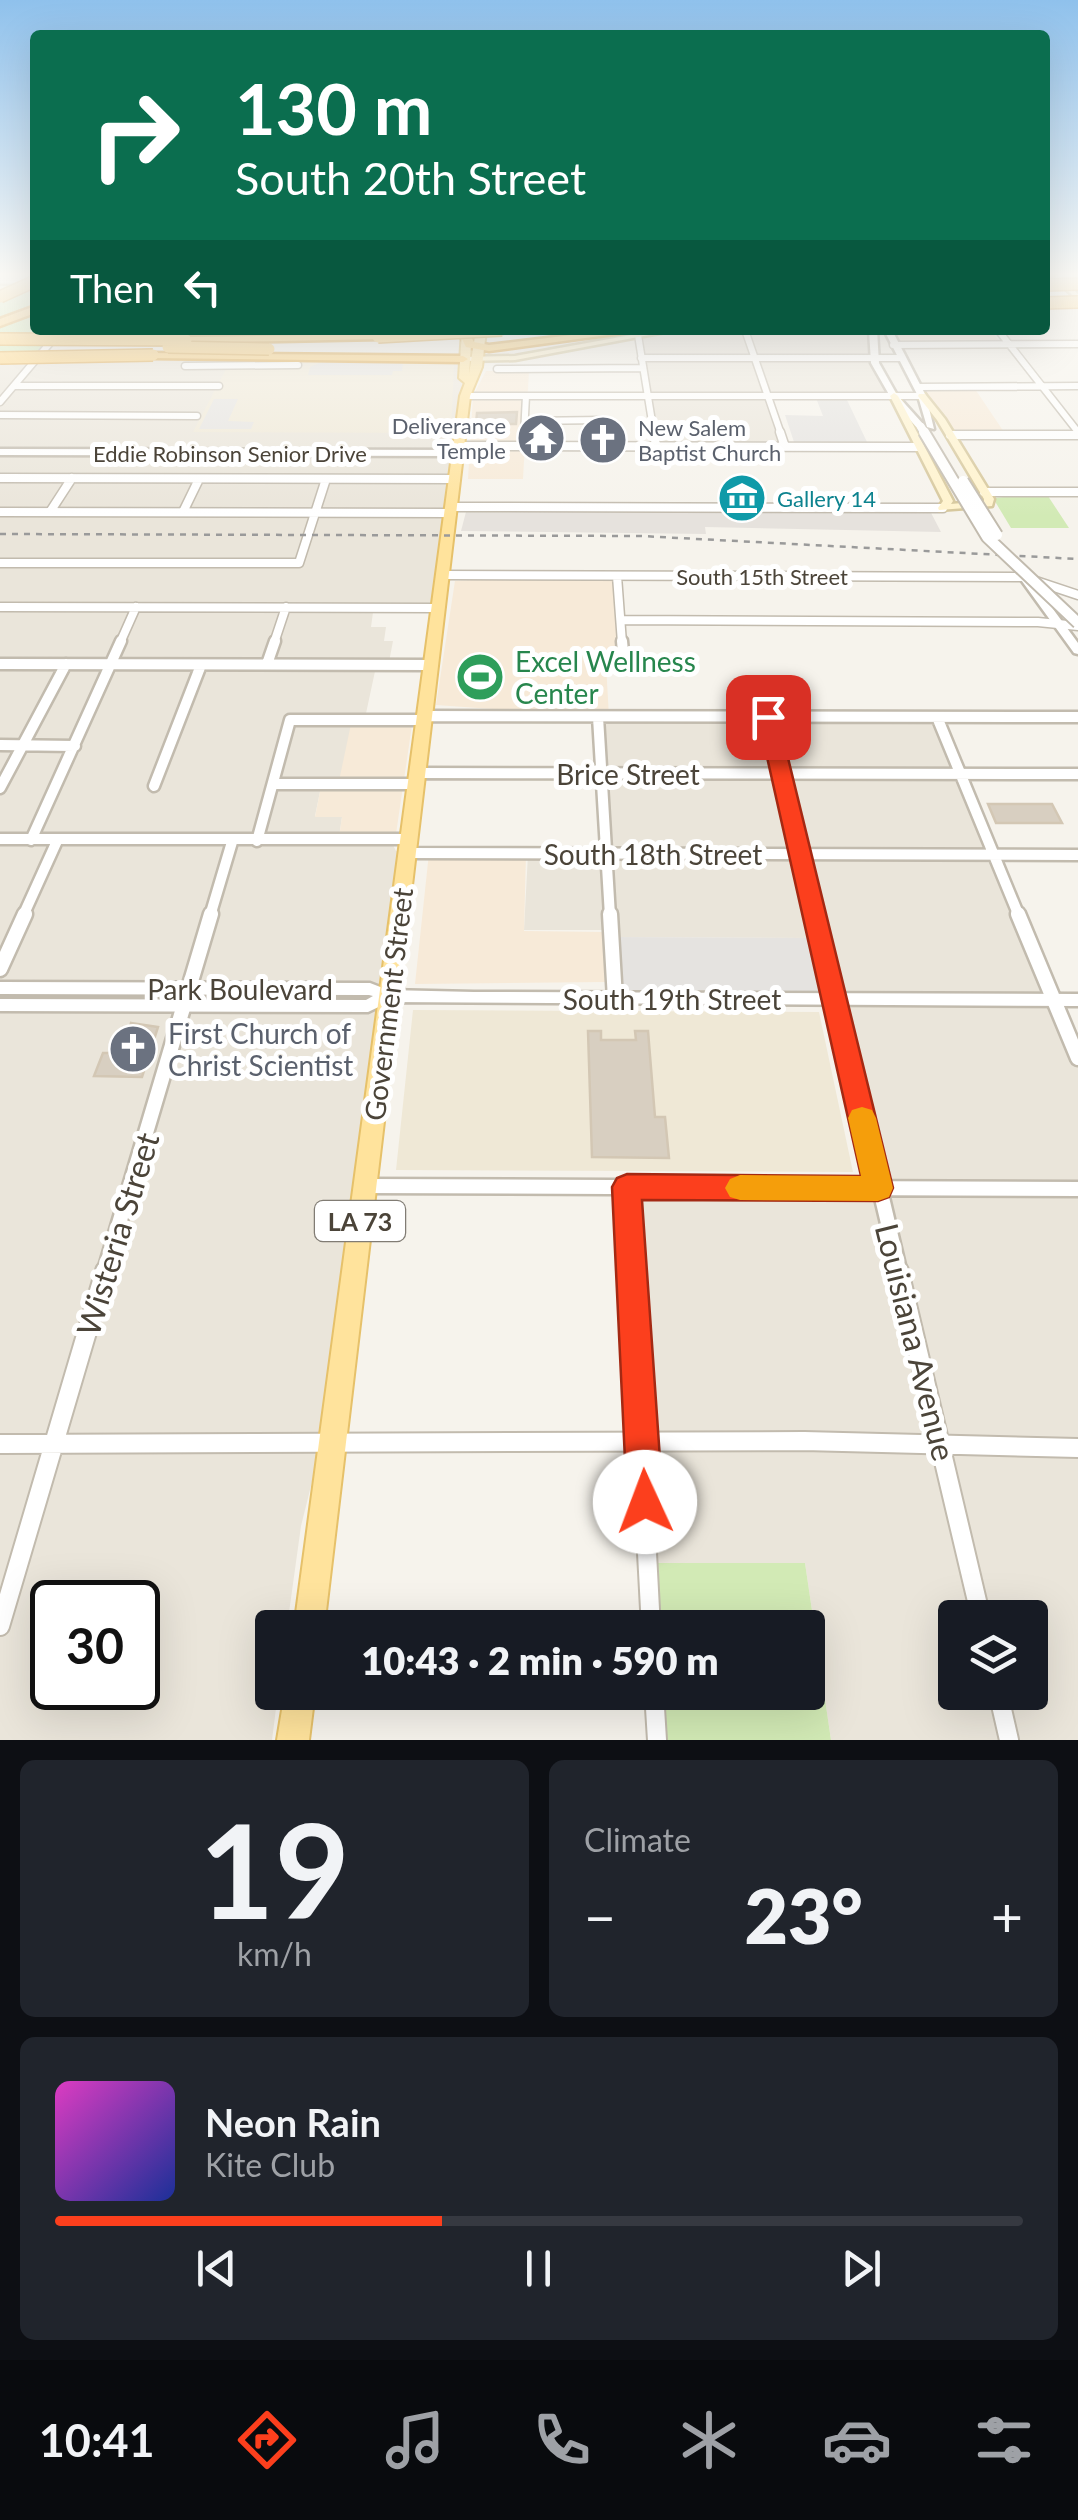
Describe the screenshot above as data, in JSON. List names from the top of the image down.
{
  "streets": {
    "main road": ["Government Street", "LA 73"],
    "street": [
      "Eddie Robinson Senior Drive",
      "South 15th Street",
      "Brice Street",
      "South 18th Street",
      "Park Boulevard",
      "South 19th Street",
      "Wisteria Street",
      "Louisiana Avenue"
    ]
  },
  "crossings": [
    ["Eddie Robinson Senior Drive", "Government Street"],
    ["South 15th Street", "Government Street"],
    ["Brice Street", "Government Street"],
    ["Brice Street", "Louisiana Avenue"],
    ["South 18th Street", "Government Street"],
    ["South 18th Street", "Wisteria Street"],
    ["South 18th Street", "Louisiana Avenue"],
    ["Park Boulevard", "South 19th Street"],
    ["Park Boulevard", "Government Street"],
    ["Park Boulevard", "Wisteria Street"],
    ["South 19th Street", "Government Street"],
    ["South 19th Street", "Louisiana Avenue"]
  ],
  "places": {
    "temple": ["Deliverance Temple"],
    "church": ["New Salem Baptist Church", "First Church of Christ Scientist"],
    "museum": ["Gallery 14"],
    "sports": ["Excel Wellness Center"]
  },
  "page": {
    "turn": ["130 m", "South 20th Street"],
    "then": "Then",
    "limit": "30",
    "trip": "10:43 · 2 min · 590 m",
    "tile": [
      ["19", "km/h"],
      "Climate"
    ],
    "heat": ["−", "23°", "+"],
    "song": ["Neon Rain", "Kite Club"],
    "tabs": "10:41"
  }
}
